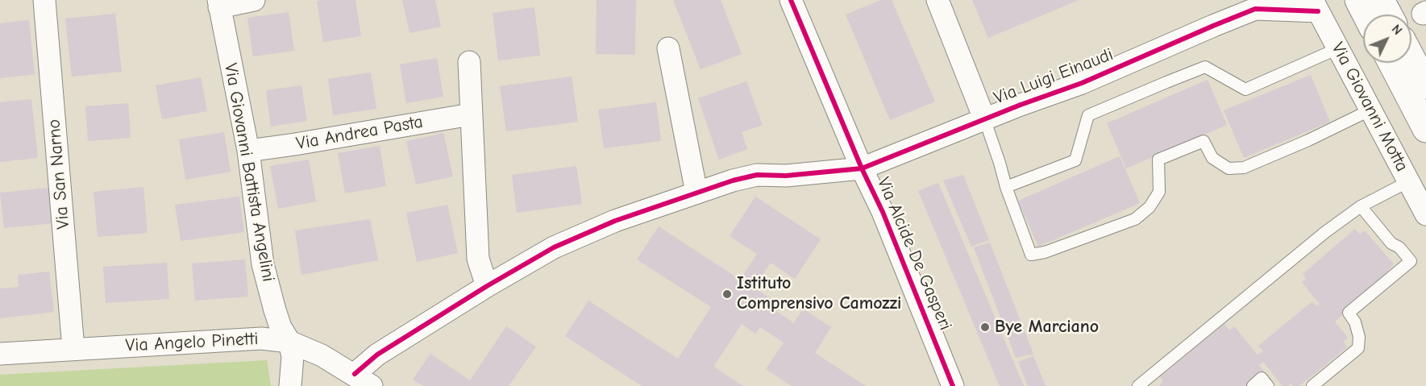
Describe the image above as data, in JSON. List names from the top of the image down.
{
  "streets": {
    "street": [
      "Via Luigi Einaudi",
      "Via Giovanni Motta",
      "Via Andrea Pasta",
      "Via Giovanni Battista Angelini",
      "Via San Narno",
      "Via Alcide De Gasperi",
      "Via Angelo Pinetti"
    ]
  },
  "crossings": [
    ["Via Luigi Einaudi", "Via Giovanni Motta"],
    ["Via Luigi Einaudi", "Via Alcide De Gasperi"],
    ["Via Luigi Einaudi", "Via Angelo Pinetti"],
    ["Via Andrea Pasta", "Via Giovanni Battista Angelini"],
    ["Via Giovanni Battista Angelini", "Via Angelo Pinetti"],
    ["Via San Narno", "Via Angelo Pinetti"]
  ],
  "places": ["Istituto Comprensivo Camozzi", "Bye Marciano"],
  "north": "top right"
}
